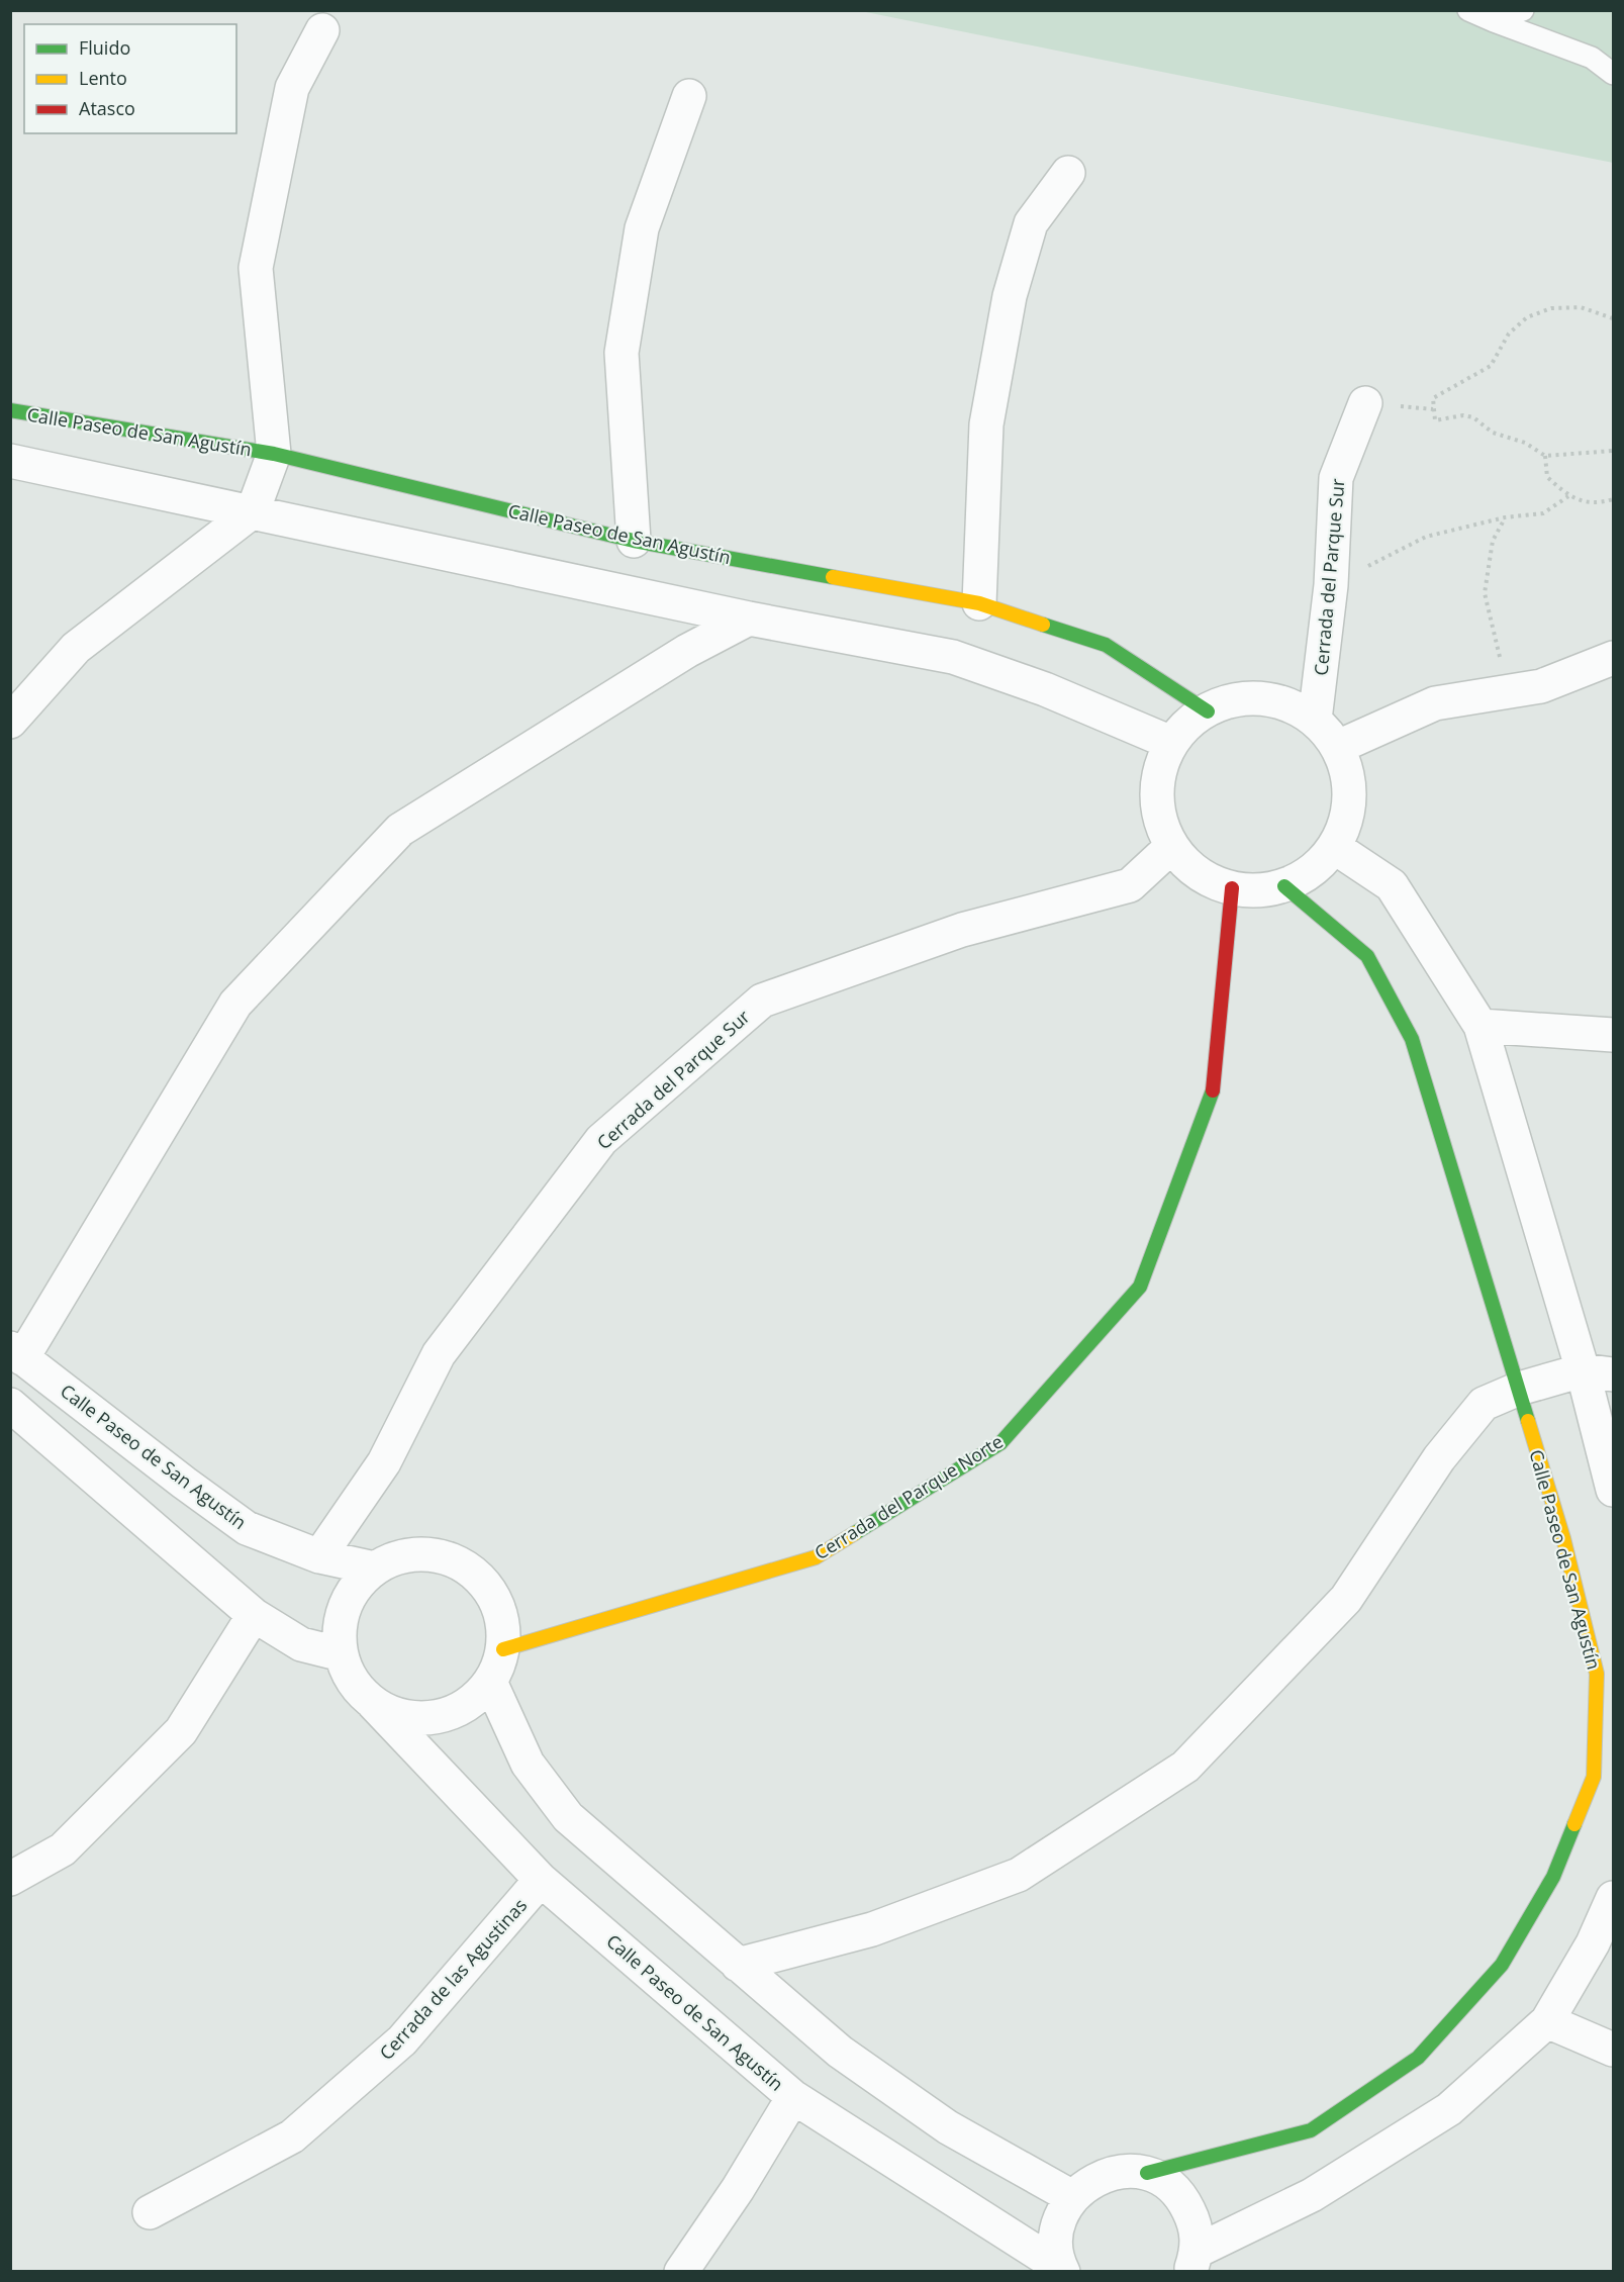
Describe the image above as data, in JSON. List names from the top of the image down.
{
  "streets": {
    "street": [
      "Calle Paseo de San Agustín",
      "Cerrada del Parque Sur",
      "Cerrada del Parque Norte",
      "Cerrada de las Agustinas"
    ]
  },
  "crossings": [
    ["Calle Paseo de San Agustín", "Cerrada del Parque Sur"],
    ["Calle Paseo de San Agustín", "Cerrada del Parque Norte"],
    ["Calle Paseo de San Agustín", "Cerrada de las Agustinas"],
    ["Cerrada del Parque Sur", "Cerrada del Parque Norte"]
  ],
  "legend": ["Fluido", "Lento", "Atasco"]
}
